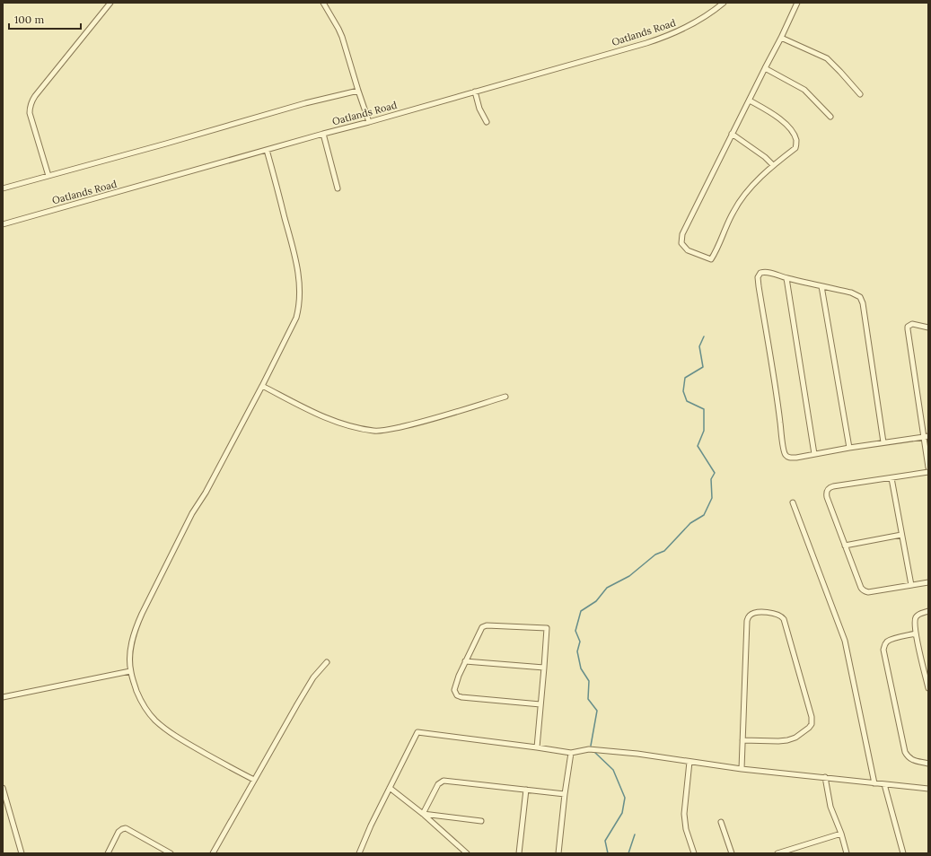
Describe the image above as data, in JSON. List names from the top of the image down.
{
  "streets": {
    "street": ["Oatlands Road"]
  },
  "scale_bar": "100 m"
}
